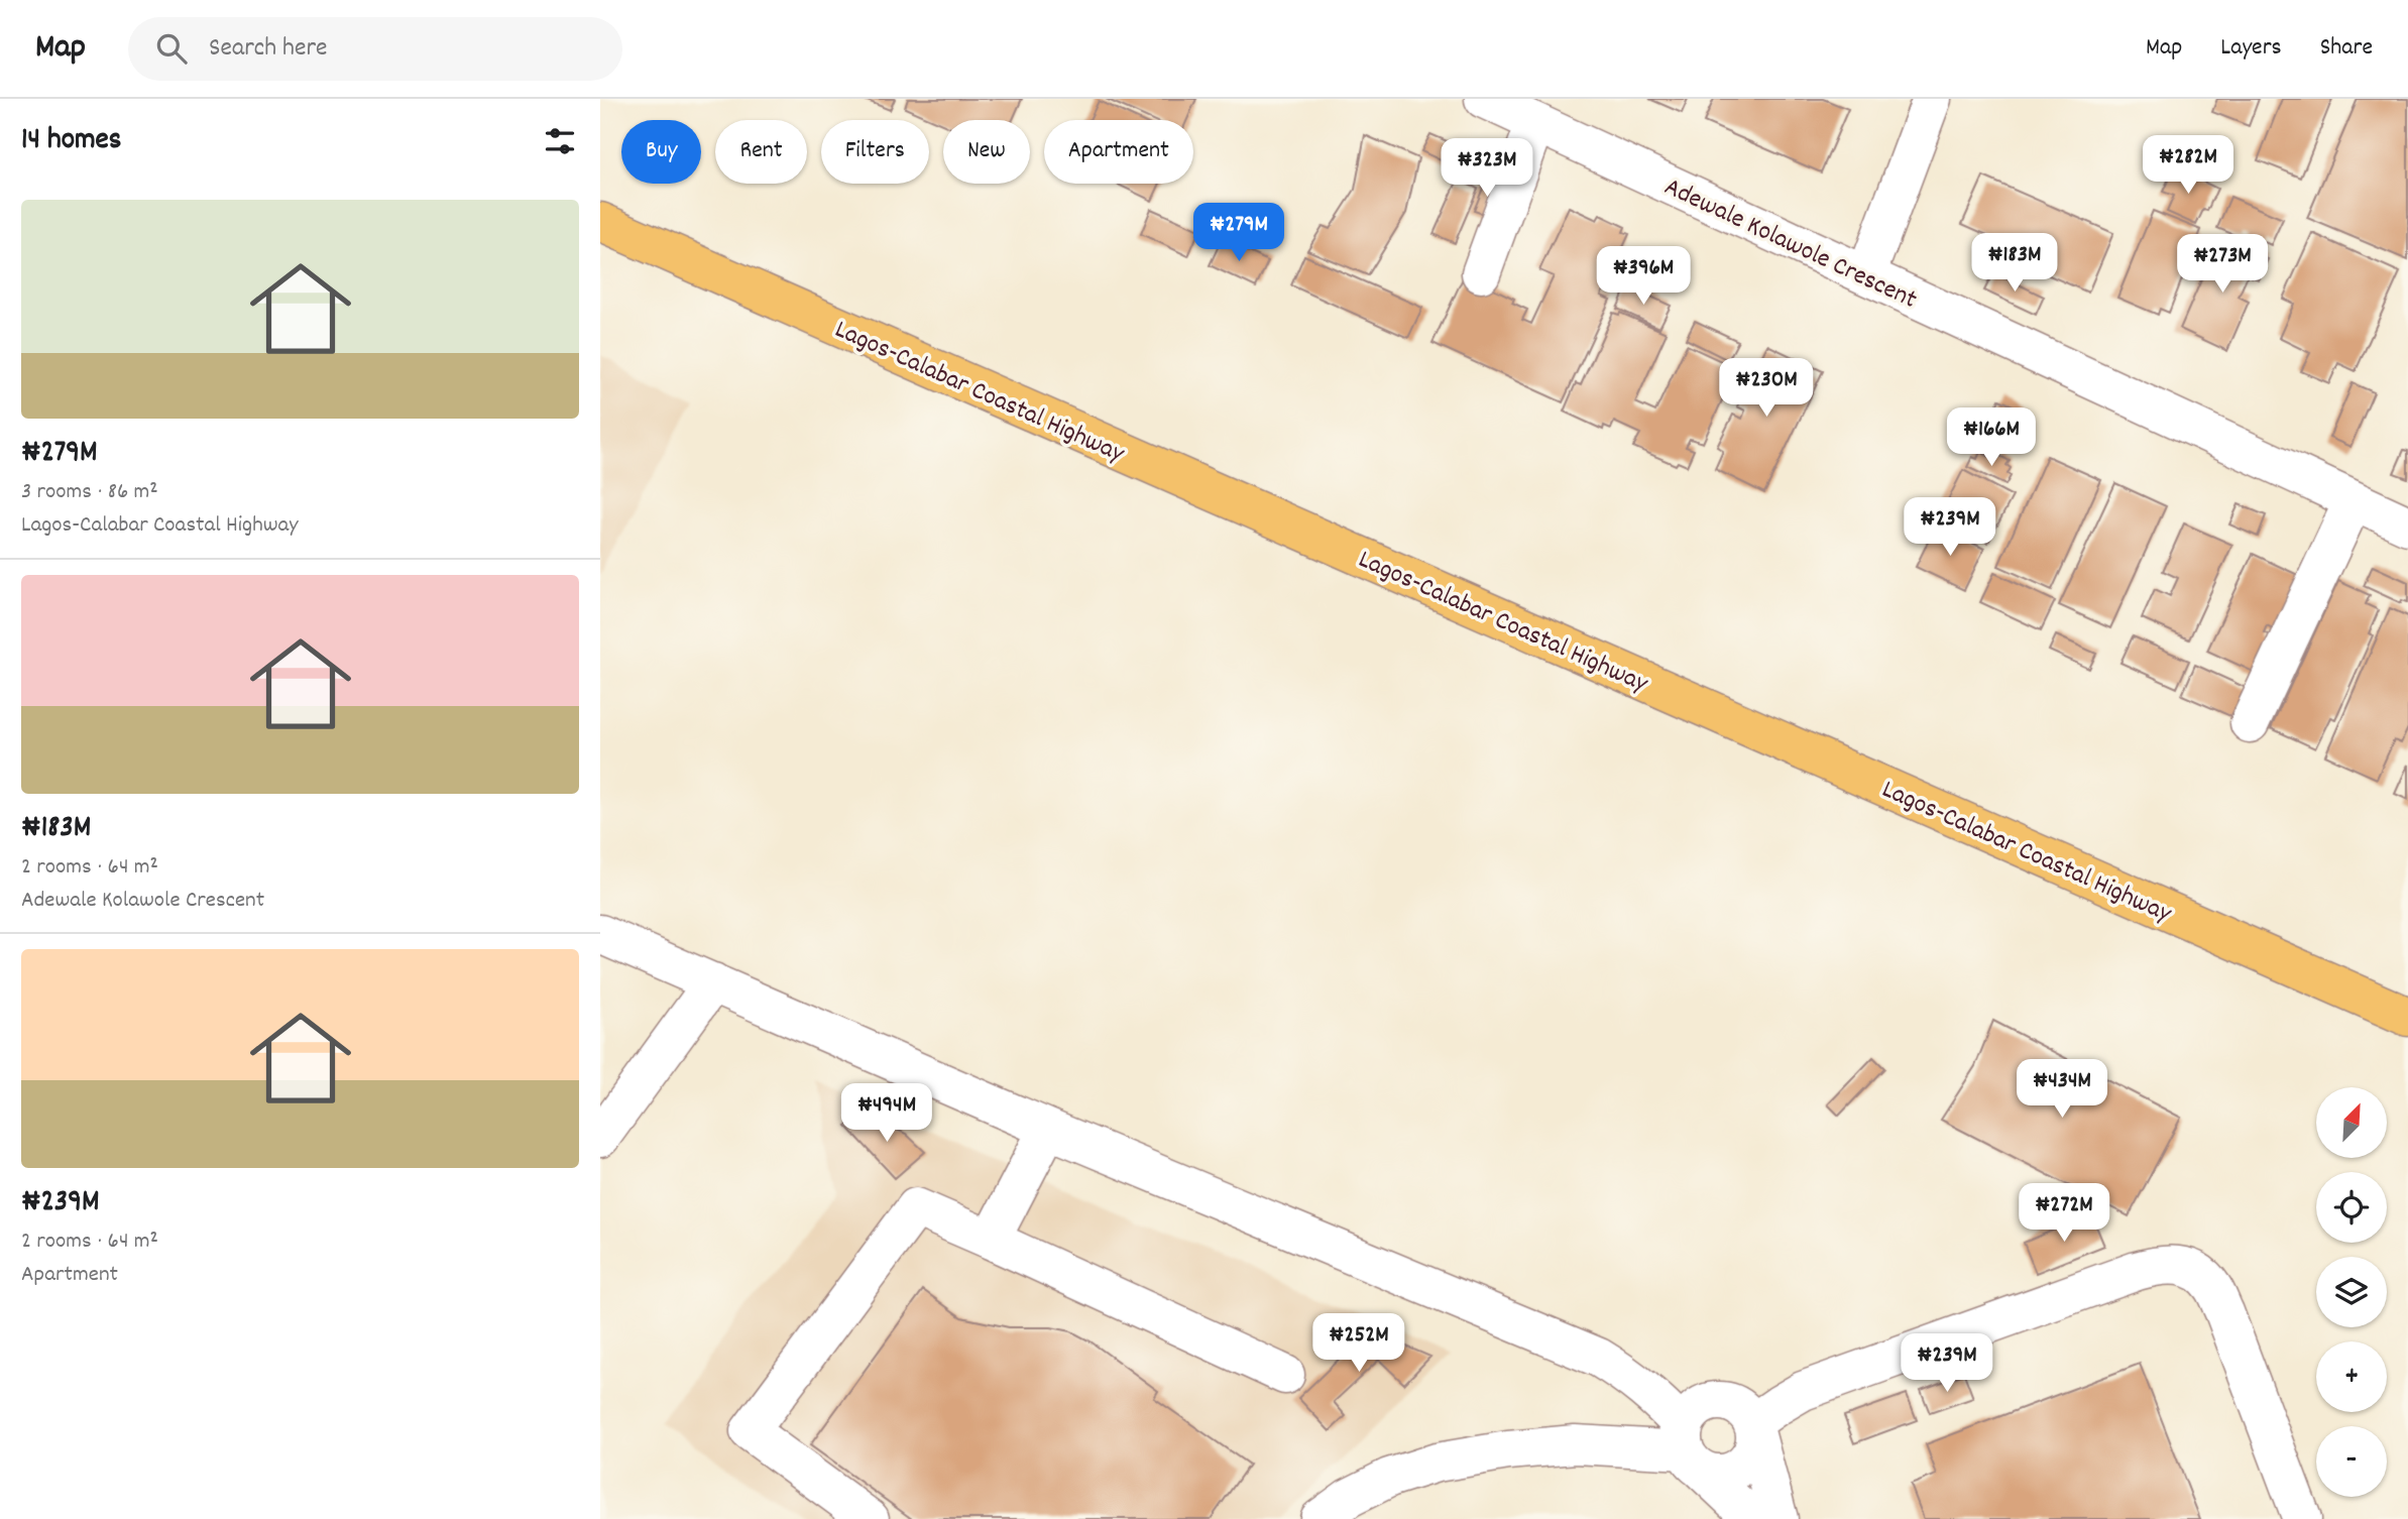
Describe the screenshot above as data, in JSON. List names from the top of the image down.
{
  "streets": {
    "highway": ["Lagos-Calabar Coastal Highway"],
    "street": ["Adewale Kolawole Crescent"]
  },
  "north": "top right",
  "page": {
    "header": "Map",
    "search": "Search here",
    "nav": ["Map", "Layers", "Share"],
    "heading": "14 homes",
    "chip": [
      "Buy",
      "Rent",
      "Filters",
      "New",
      "Apartment"
    ],
    "price": [
      "₦282M",
      "₦323M",
      "₦279M",
      "₦183M",
      "₦273M",
      "₦396M",
      "₦230M",
      "₦166M",
      "₦239M",
      "₦434M",
      "₦494M",
      "₦272M",
      "₦252M",
      "₦239M"
    ],
    "list": [
      {
        "name": "₦279M",
        "note": "3 rooms · 86 m² · Lagos-Calabar Coastal Highway"
      },
      {
        "name": "₦183M",
        "note": "2 rooms · 64 m² · Adewale Kolawole Crescent"
      },
      {
        "name": "₦239M",
        "note": "2 rooms · 64 m² · Apartment"
      }
    ],
    "map_buttons": ["+", "−"]
  }
}
